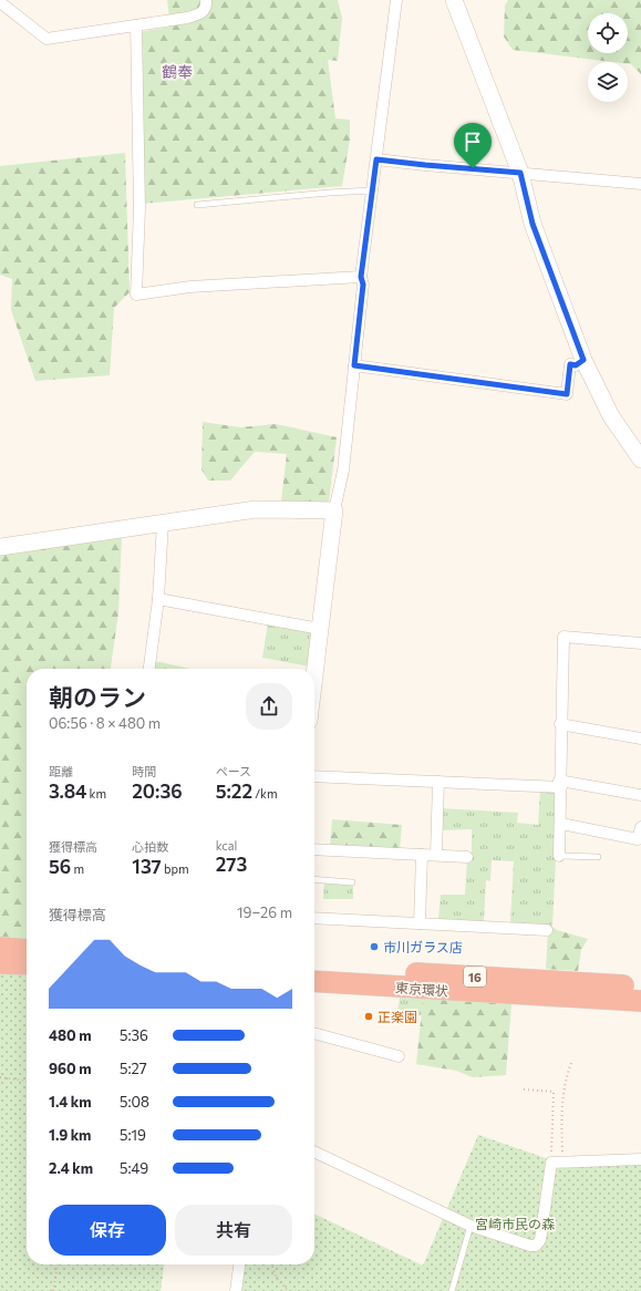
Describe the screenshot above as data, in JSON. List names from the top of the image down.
{
  "streets": {
    "highway": ["16", "東京環状"]
  },
  "districts": ["鶴奉"],
  "parks": ["宮崎市民の森"],
  "places": ["市川ガラス店", "正楽園"],
  "page": {
    "heading": ["朝のラン", "06:56 · 8 × 480 m"],
    "stats": [
      ["距離", "3.84 km"],
      ["時間", "20:36"],
      ["ペース", "5:22 /km"],
      ["獲得標高", "56 m"],
      ["心拍数", "137 bpm"],
      ["kcal", "273"]
    ],
    "chart": ["獲得標高", "19–26 m"],
    "list": [
      {
        "name": "480 m",
        "note": "5:36"
      },
      {
        "name": "960 m",
        "note": "5:27"
      },
      {
        "name": "1.4 km",
        "note": "5:08"
      },
      {
        "name": "1.9 km",
        "note": "5:19"
      },
      {
        "name": "2.4 km",
        "note": "5:49"
      }
    ],
    "buttons": ["保存", "共有"]
  }
}
